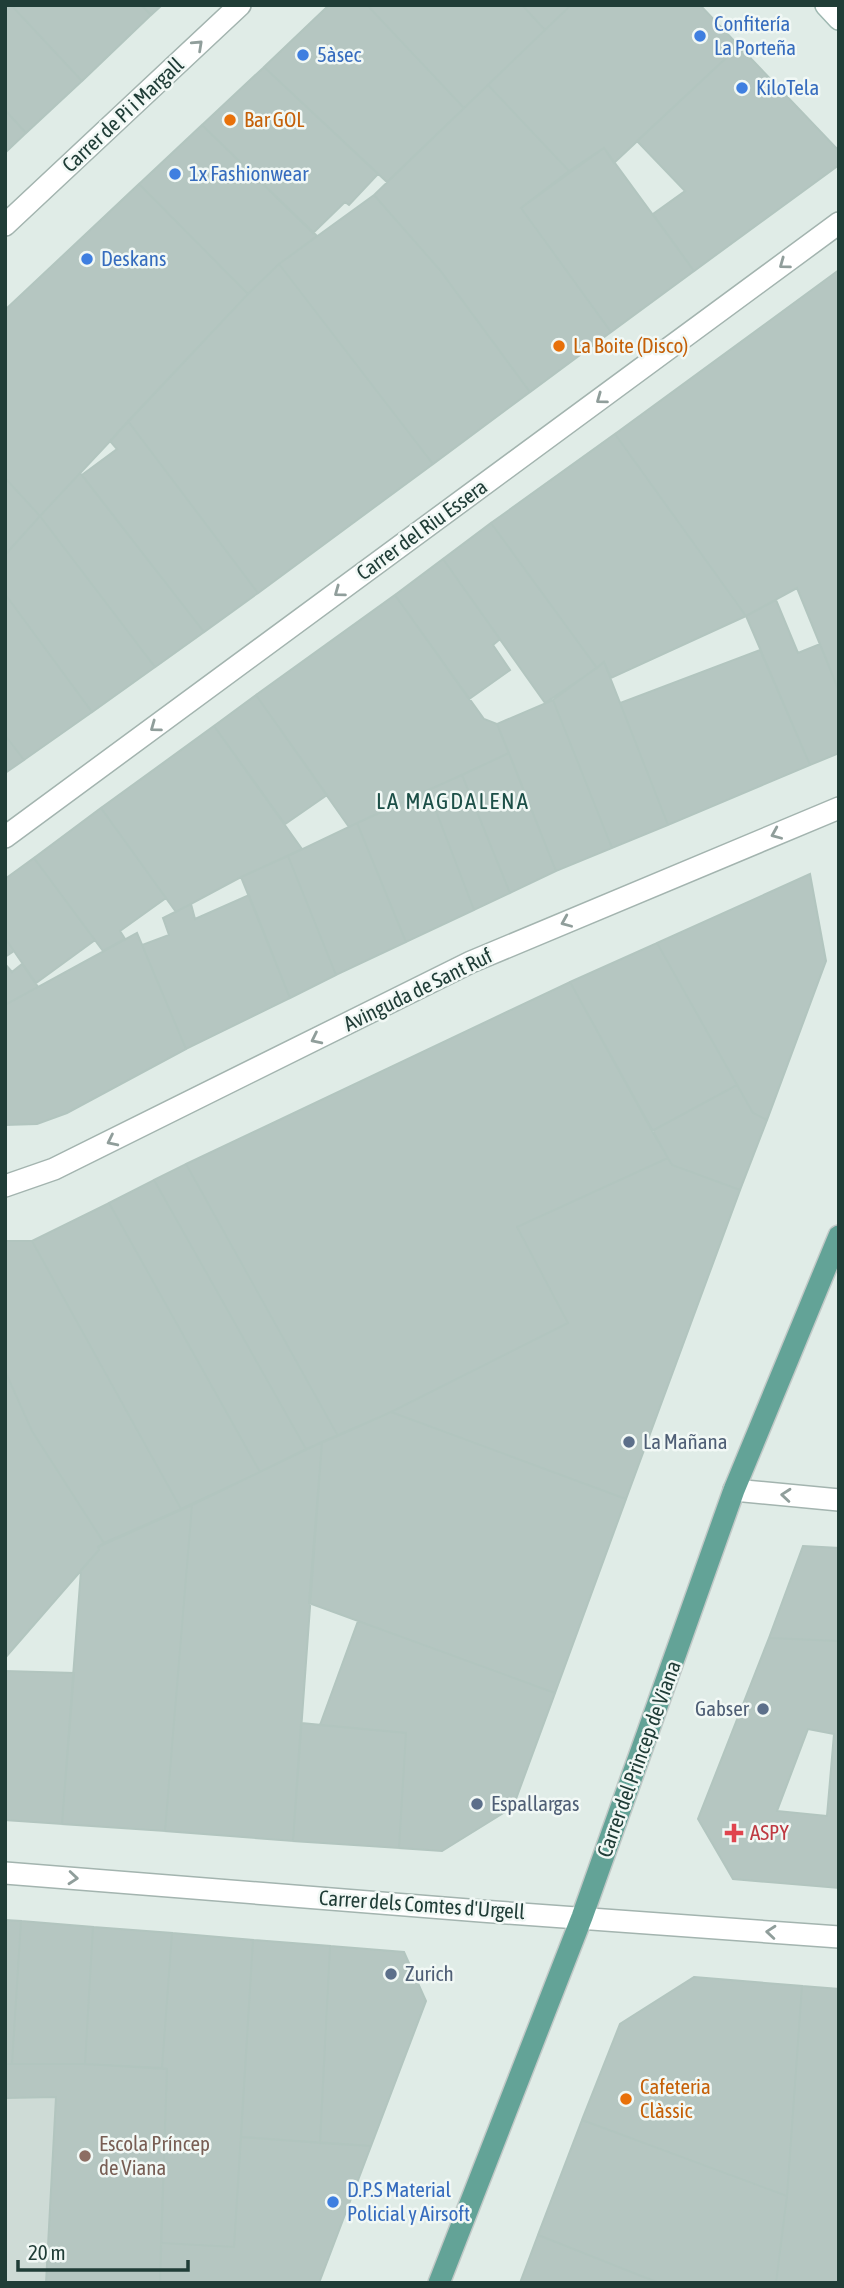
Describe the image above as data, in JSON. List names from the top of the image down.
{
  "streets": {
    "main road": ["Carrer del Princep de Viana"],
    "street": [
      "Carrer de Pi i Margall",
      "Carrer del Riu Essera",
      "Avinguda de Sant Ruf",
      "Carrer dels Comtes d'Urgell"
    ]
  },
  "crossings": [
    ["Carrer del Princep de Viana", "Carrer dels Comtes d'Urgell"]
  ],
  "one_way": ["Carrer de Pi i Margall", "Carrer del Riu Essera", "Avinguda de Sant Ruf"],
  "districts": ["LA MAGDALENA"],
  "places": {
    "other": [
      "Confitería La Porteña",
      "5àsec",
      "KiloTela",
      "Bar GOL",
      "1x Fashionwear",
      "Deskans",
      "La Boite (Disco)",
      "La Mañana",
      "Gabser",
      "Espallargas",
      "Zurich",
      "Cafeteria Clàssic",
      "Escola Príncep de Viana",
      "D.P.S Material Policial y Airsoft"
    ],
    "health": ["ASPY"]
  },
  "scale_bar": "20 m"
}
